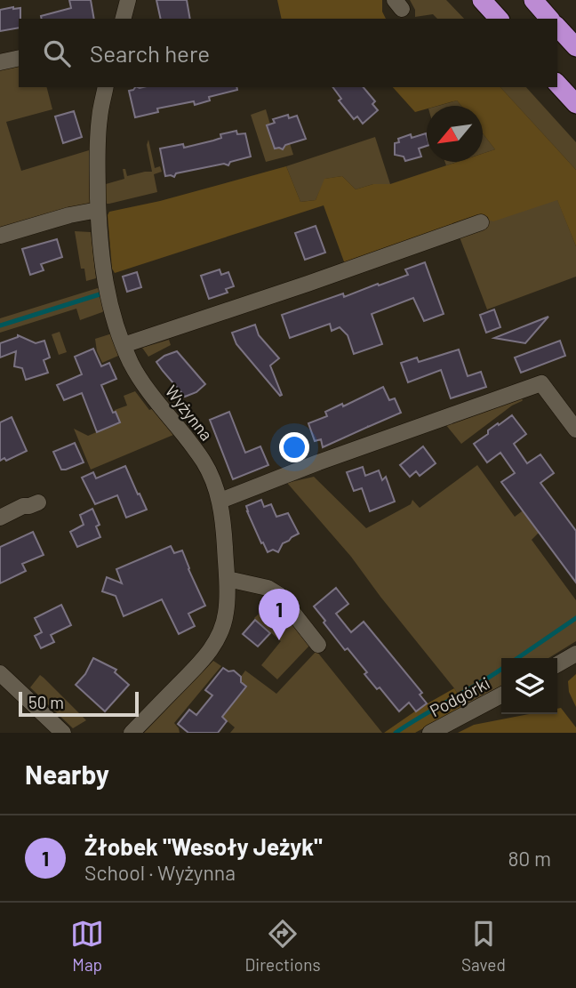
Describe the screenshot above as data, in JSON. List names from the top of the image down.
{
  "streets": {
    "street": ["Wyżynna", "Podgórki"]
  },
  "scale_bar": "50 m",
  "north": "bottom left",
  "page": {
    "search": "Search here",
    "pins": "1",
    "scale": "50 m",
    "heading": "Nearby",
    "list": [
      {
        "mark": "1",
        "name": "Żłobek \"Wesoły Jeżyk\"",
        "note": "School · Wyżynna",
        "value": "80 m"
      }
    ],
    "nav": ["Map", "Directions", "Saved"]
  }
}
